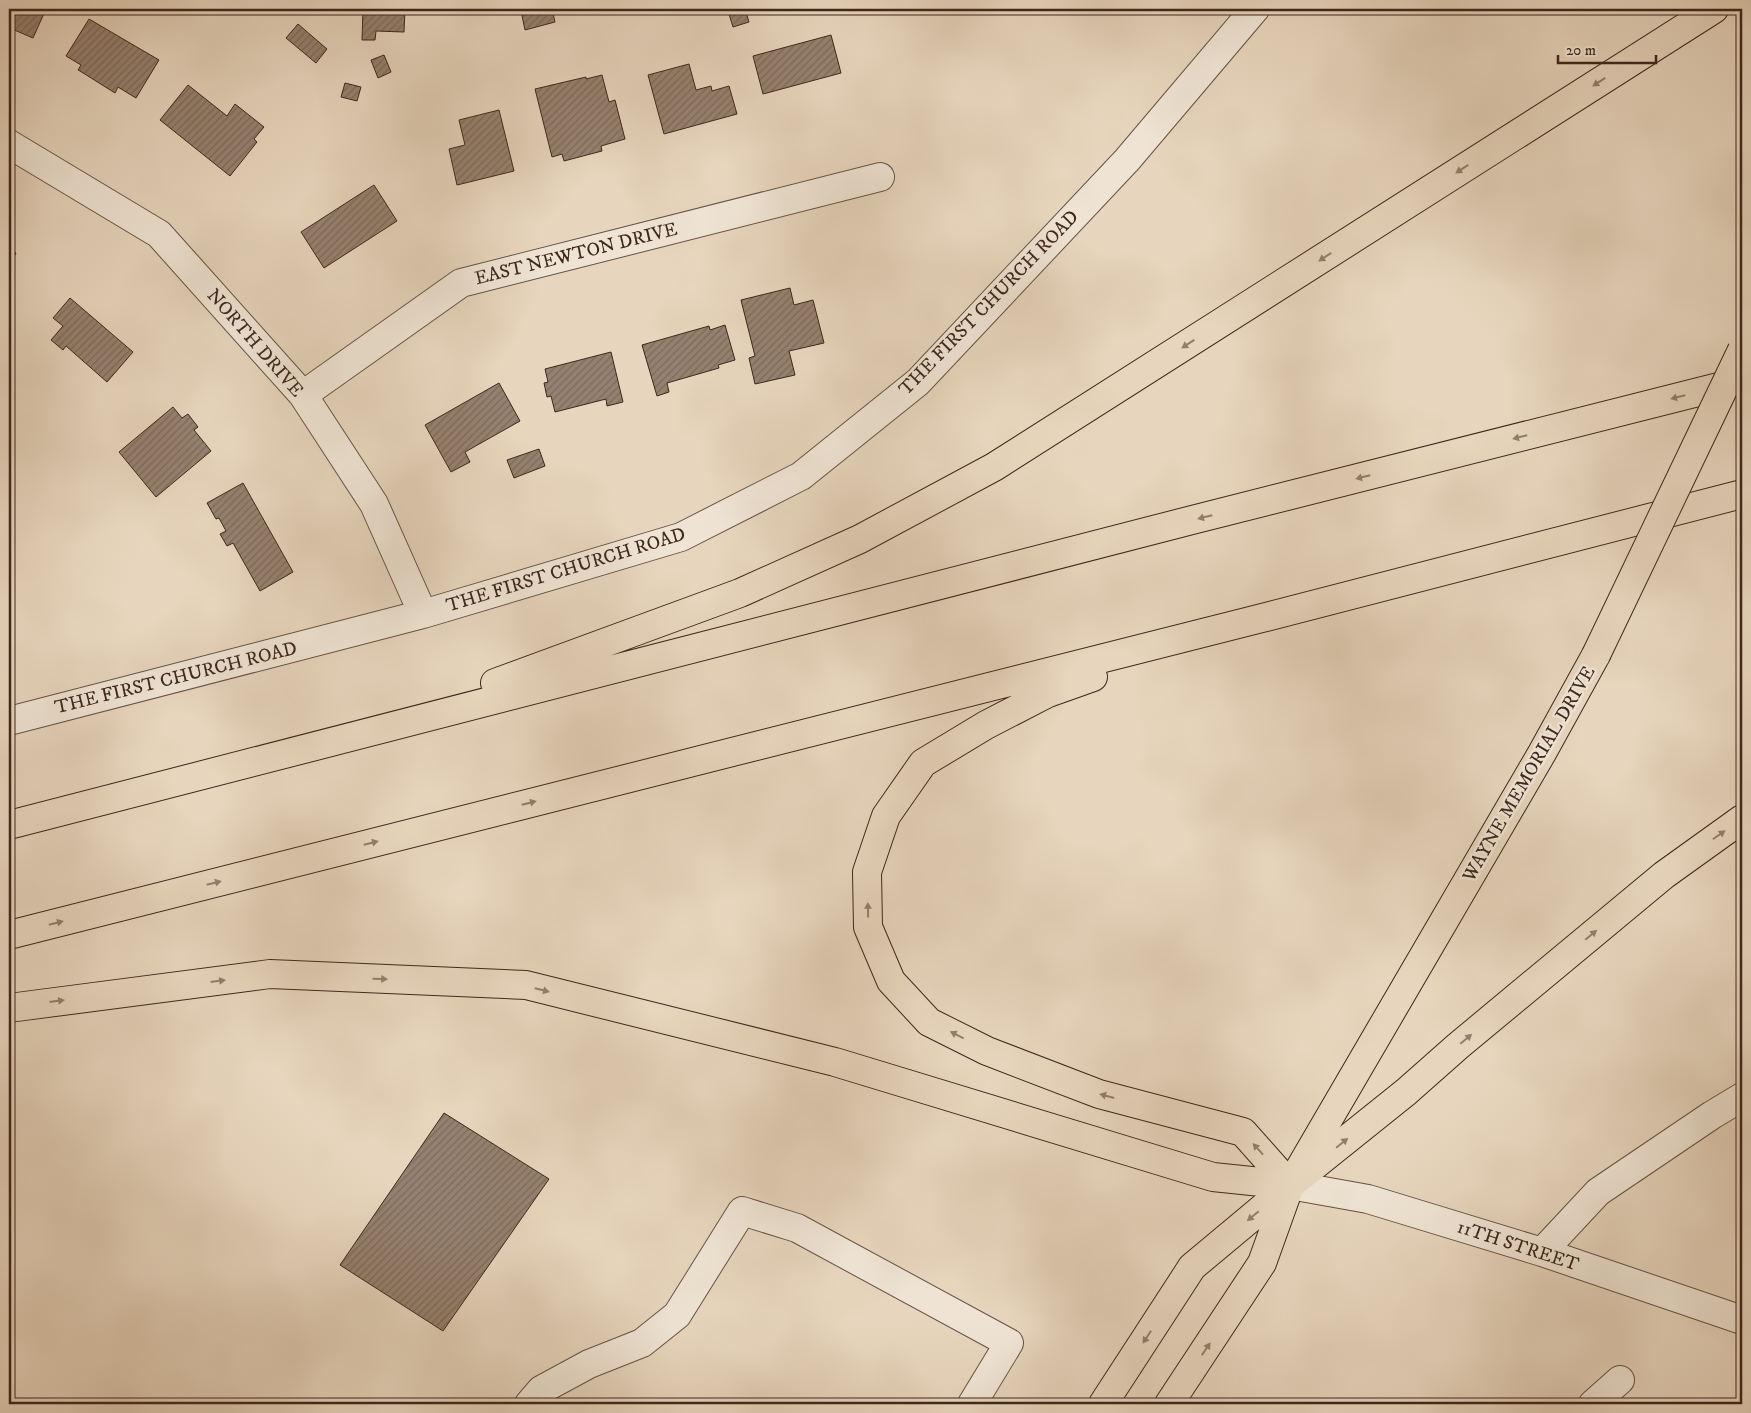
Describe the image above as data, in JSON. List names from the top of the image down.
{
  "streets": {
    "main road": ["WAYNE MEMORIAL DRIVE"],
    "street": [
      "EAST NEWTON DRIVE",
      "THE FIRST CHURCH ROAD",
      "NORTH DRIVE",
      "11TH STREET"
    ]
  },
  "crossings": [
    ["EAST NEWTON DRIVE", "NORTH DRIVE"],
    ["THE FIRST CHURCH ROAD", "NORTH DRIVE"],
    ["WAYNE MEMORIAL DRIVE", "11TH STREET"]
  ],
  "scale_bar": "20 m"
}
